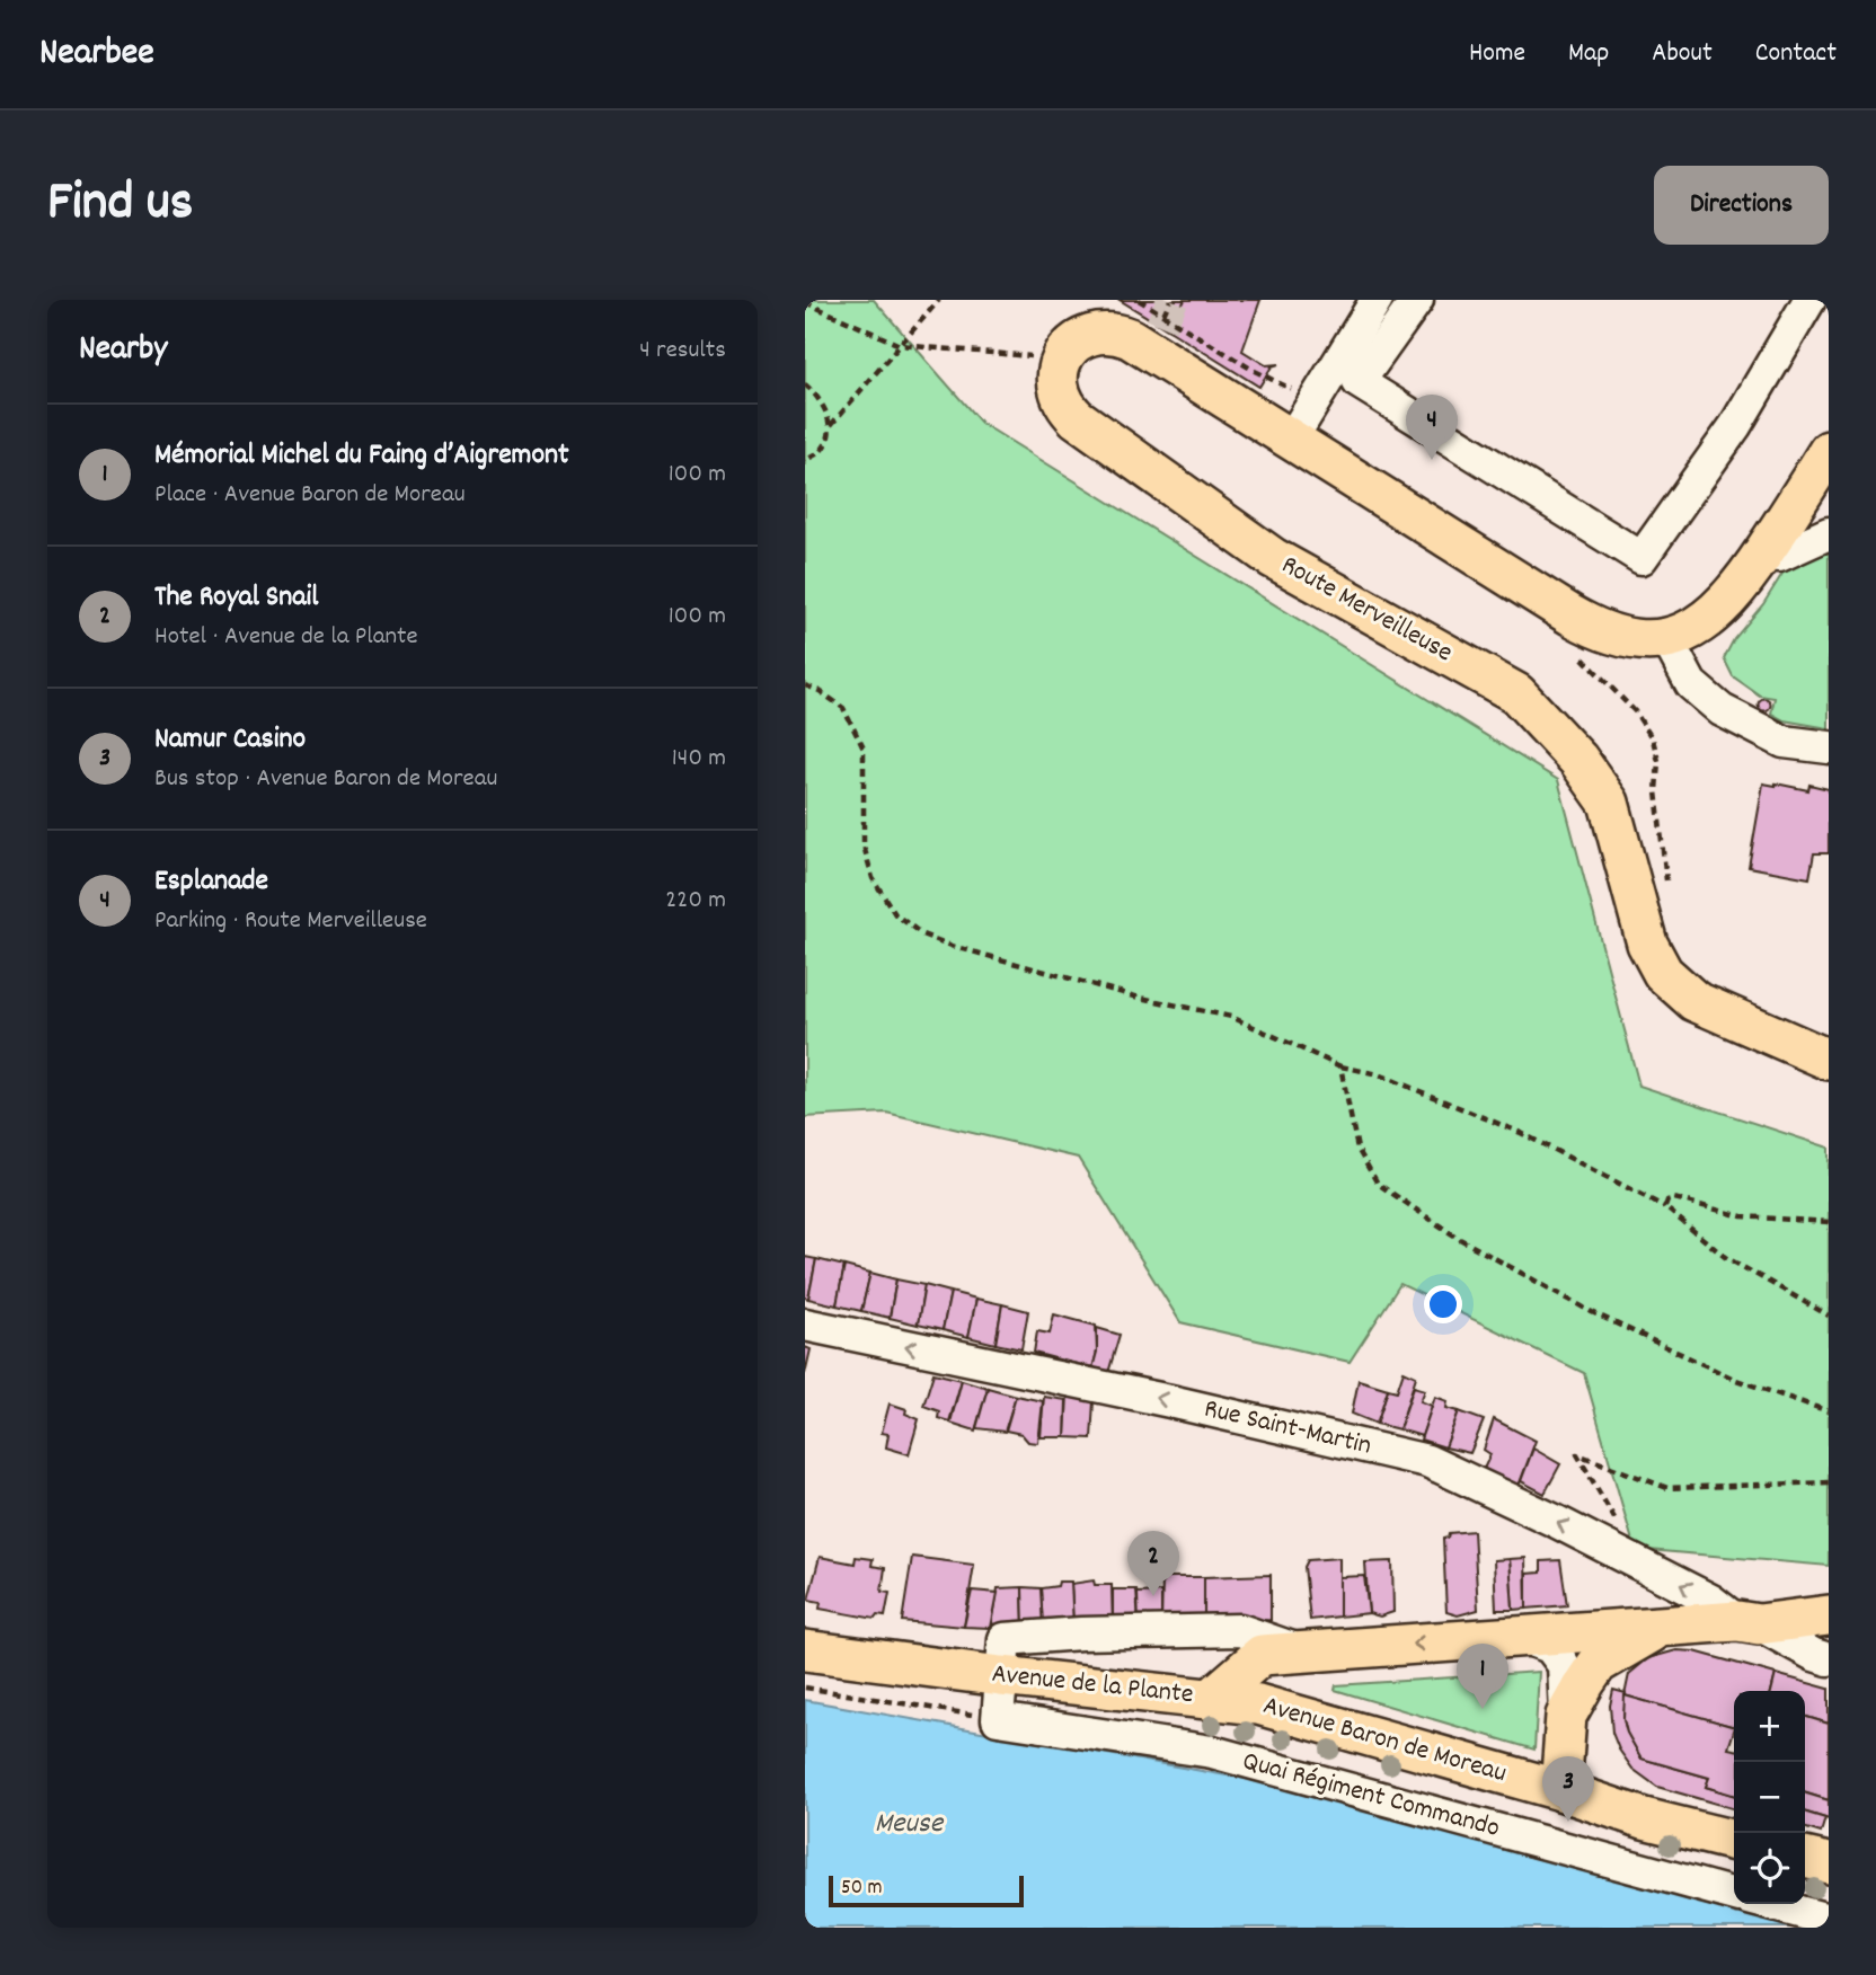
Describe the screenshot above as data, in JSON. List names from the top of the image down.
{
  "streets": {
    "main road": ["Route Merveilleuse", "Avenue de la Plante", "Avenue Baron de Moreau"],
    "street": ["Rue Saint-Martin", "Quai Régiment Commando"]
  },
  "crossings": [
    ["Rue Saint-Martin", "Avenue de la Plante"],
    ["Avenue de la Plante", "Avenue Baron de Moreau"]
  ],
  "one_way": ["Rue Saint-Martin"],
  "water": ["Meuse"],
  "scale_bar": "50 m",
  "page": {
    "header": "Nearbee",
    "nav": [
      "Home",
      "Map",
      "About",
      "Contact"
    ],
    "title": "Find us",
    "buttons": "Directions",
    "heading": ["Nearby", "4 results"],
    "pins": [
      "4",
      "2",
      "1",
      "3"
    ],
    "list": [
      {
        "mark": "1",
        "name": "Mémorial Michel du Faing d’Aigremont",
        "note": "Place · Avenue Baron de Moreau",
        "value": "100 m"
      },
      {
        "mark": "2",
        "name": "The Royal Snail",
        "note": "Hotel · Avenue de la Plante",
        "value": "100 m"
      },
      {
        "mark": "3",
        "name": "Namur Casino",
        "note": "Bus stop · Avenue Baron de Moreau",
        "value": "140 m"
      },
      {
        "mark": "4",
        "name": "Esplanade",
        "note": "Parking · Route Merveilleuse",
        "value": "220 m"
      }
    ],
    "map_buttons": ["+", "−"],
    "scale": "50 m"
  }
}
